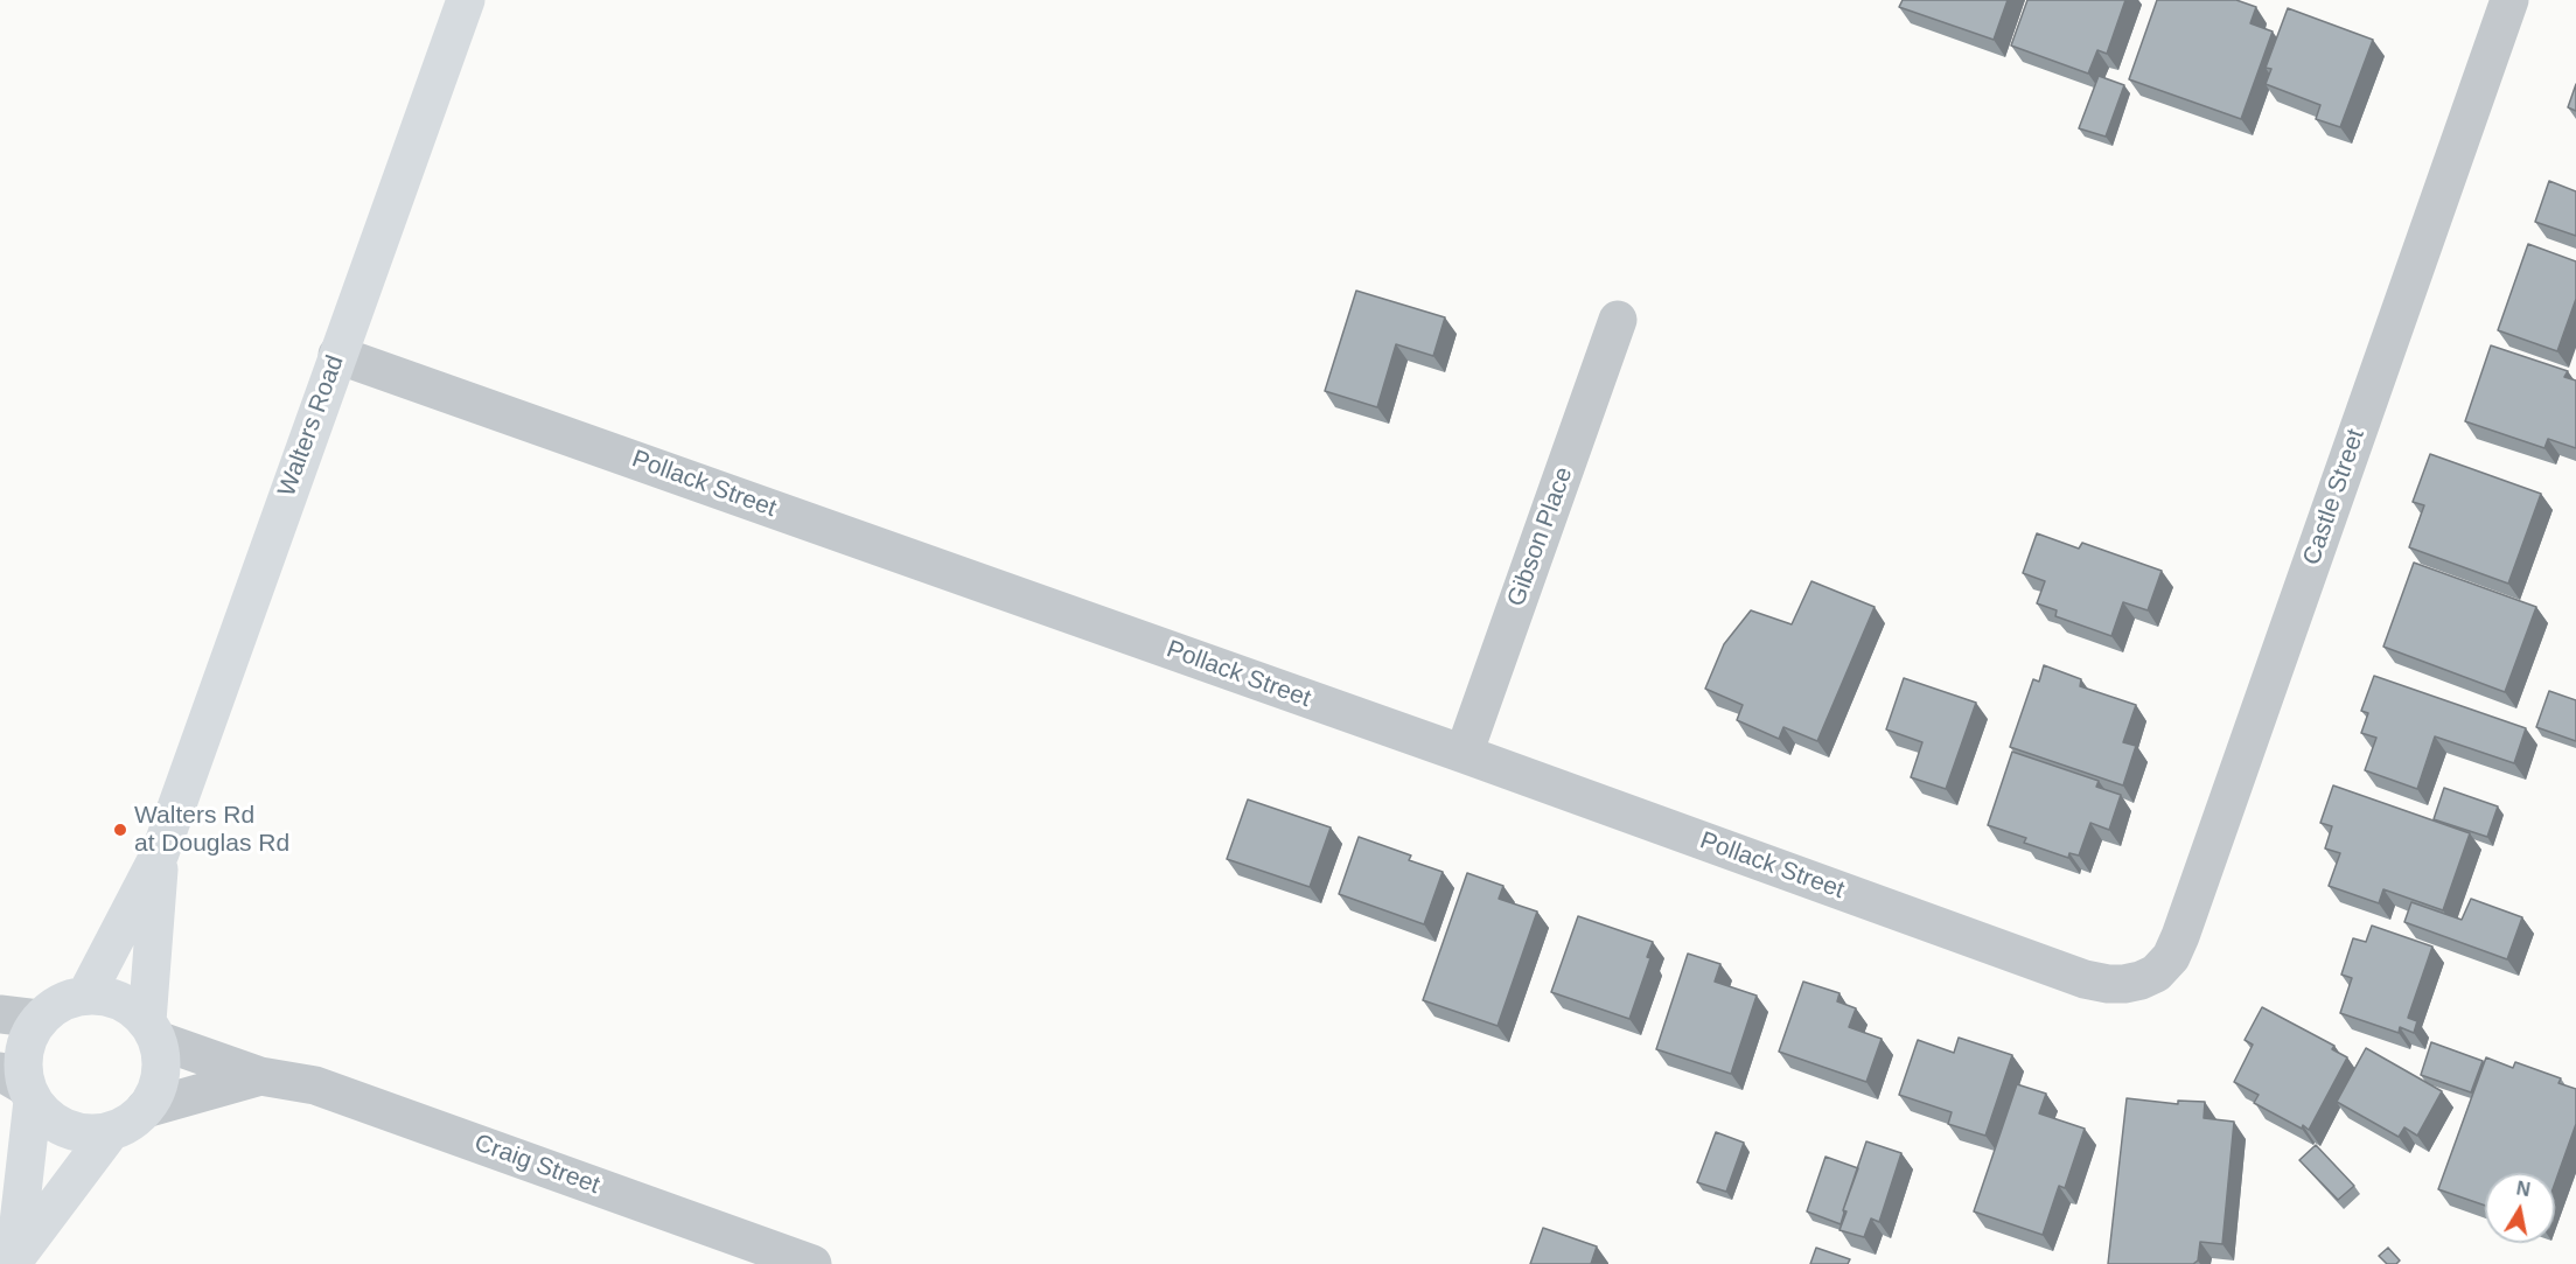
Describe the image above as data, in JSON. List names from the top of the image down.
{
  "streets": {
    "main road": ["Walters Road"],
    "street": [
      "Pollack Street",
      "Castle Street",
      "Gibson Place",
      "Craig Street"
    ]
  },
  "crossings": [
    ["Walters Road", "Pollack Street"],
    ["Walters Road", "Craig Street"],
    ["Pollack Street", "Castle Street"],
    ["Pollack Street", "Gibson Place"]
  ],
  "places": ["Walters Rd at Douglas Rd"],
  "north": "top"
}
